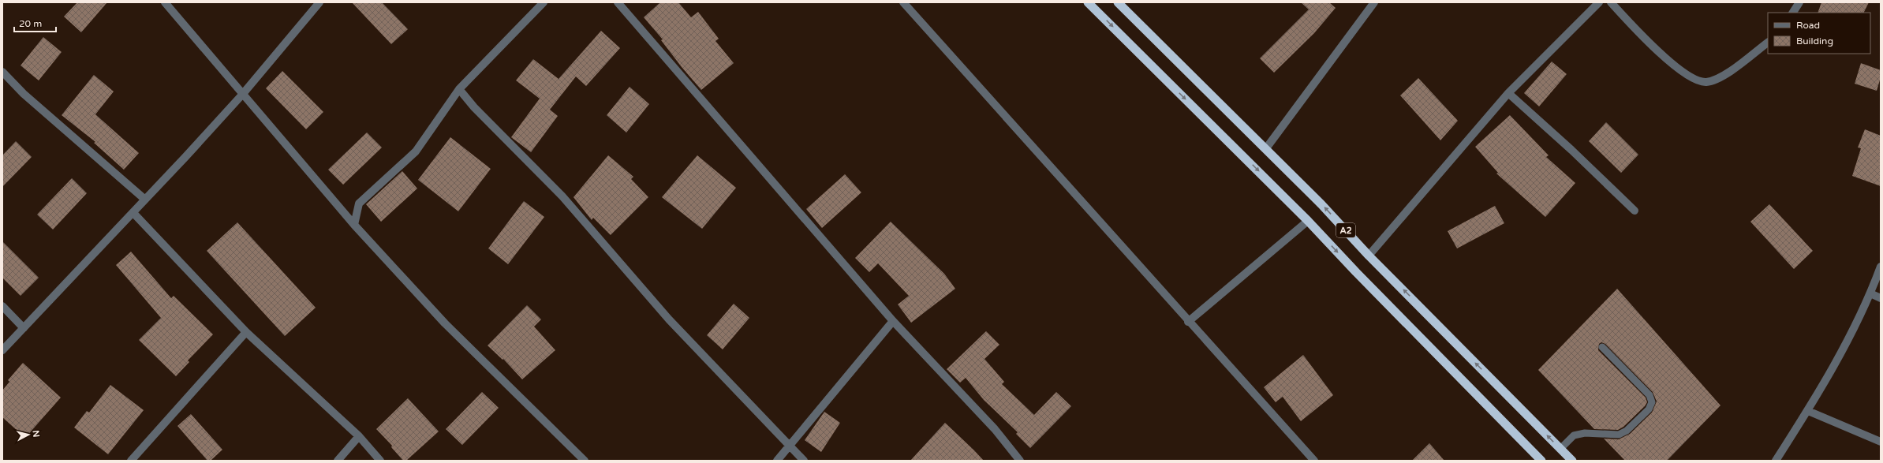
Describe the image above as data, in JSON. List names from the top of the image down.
{
  "streets": {
    "highway": ["A2"]
  },
  "legend": ["Road", "Building"],
  "scale_bar": "20 m",
  "north": "right"
}
